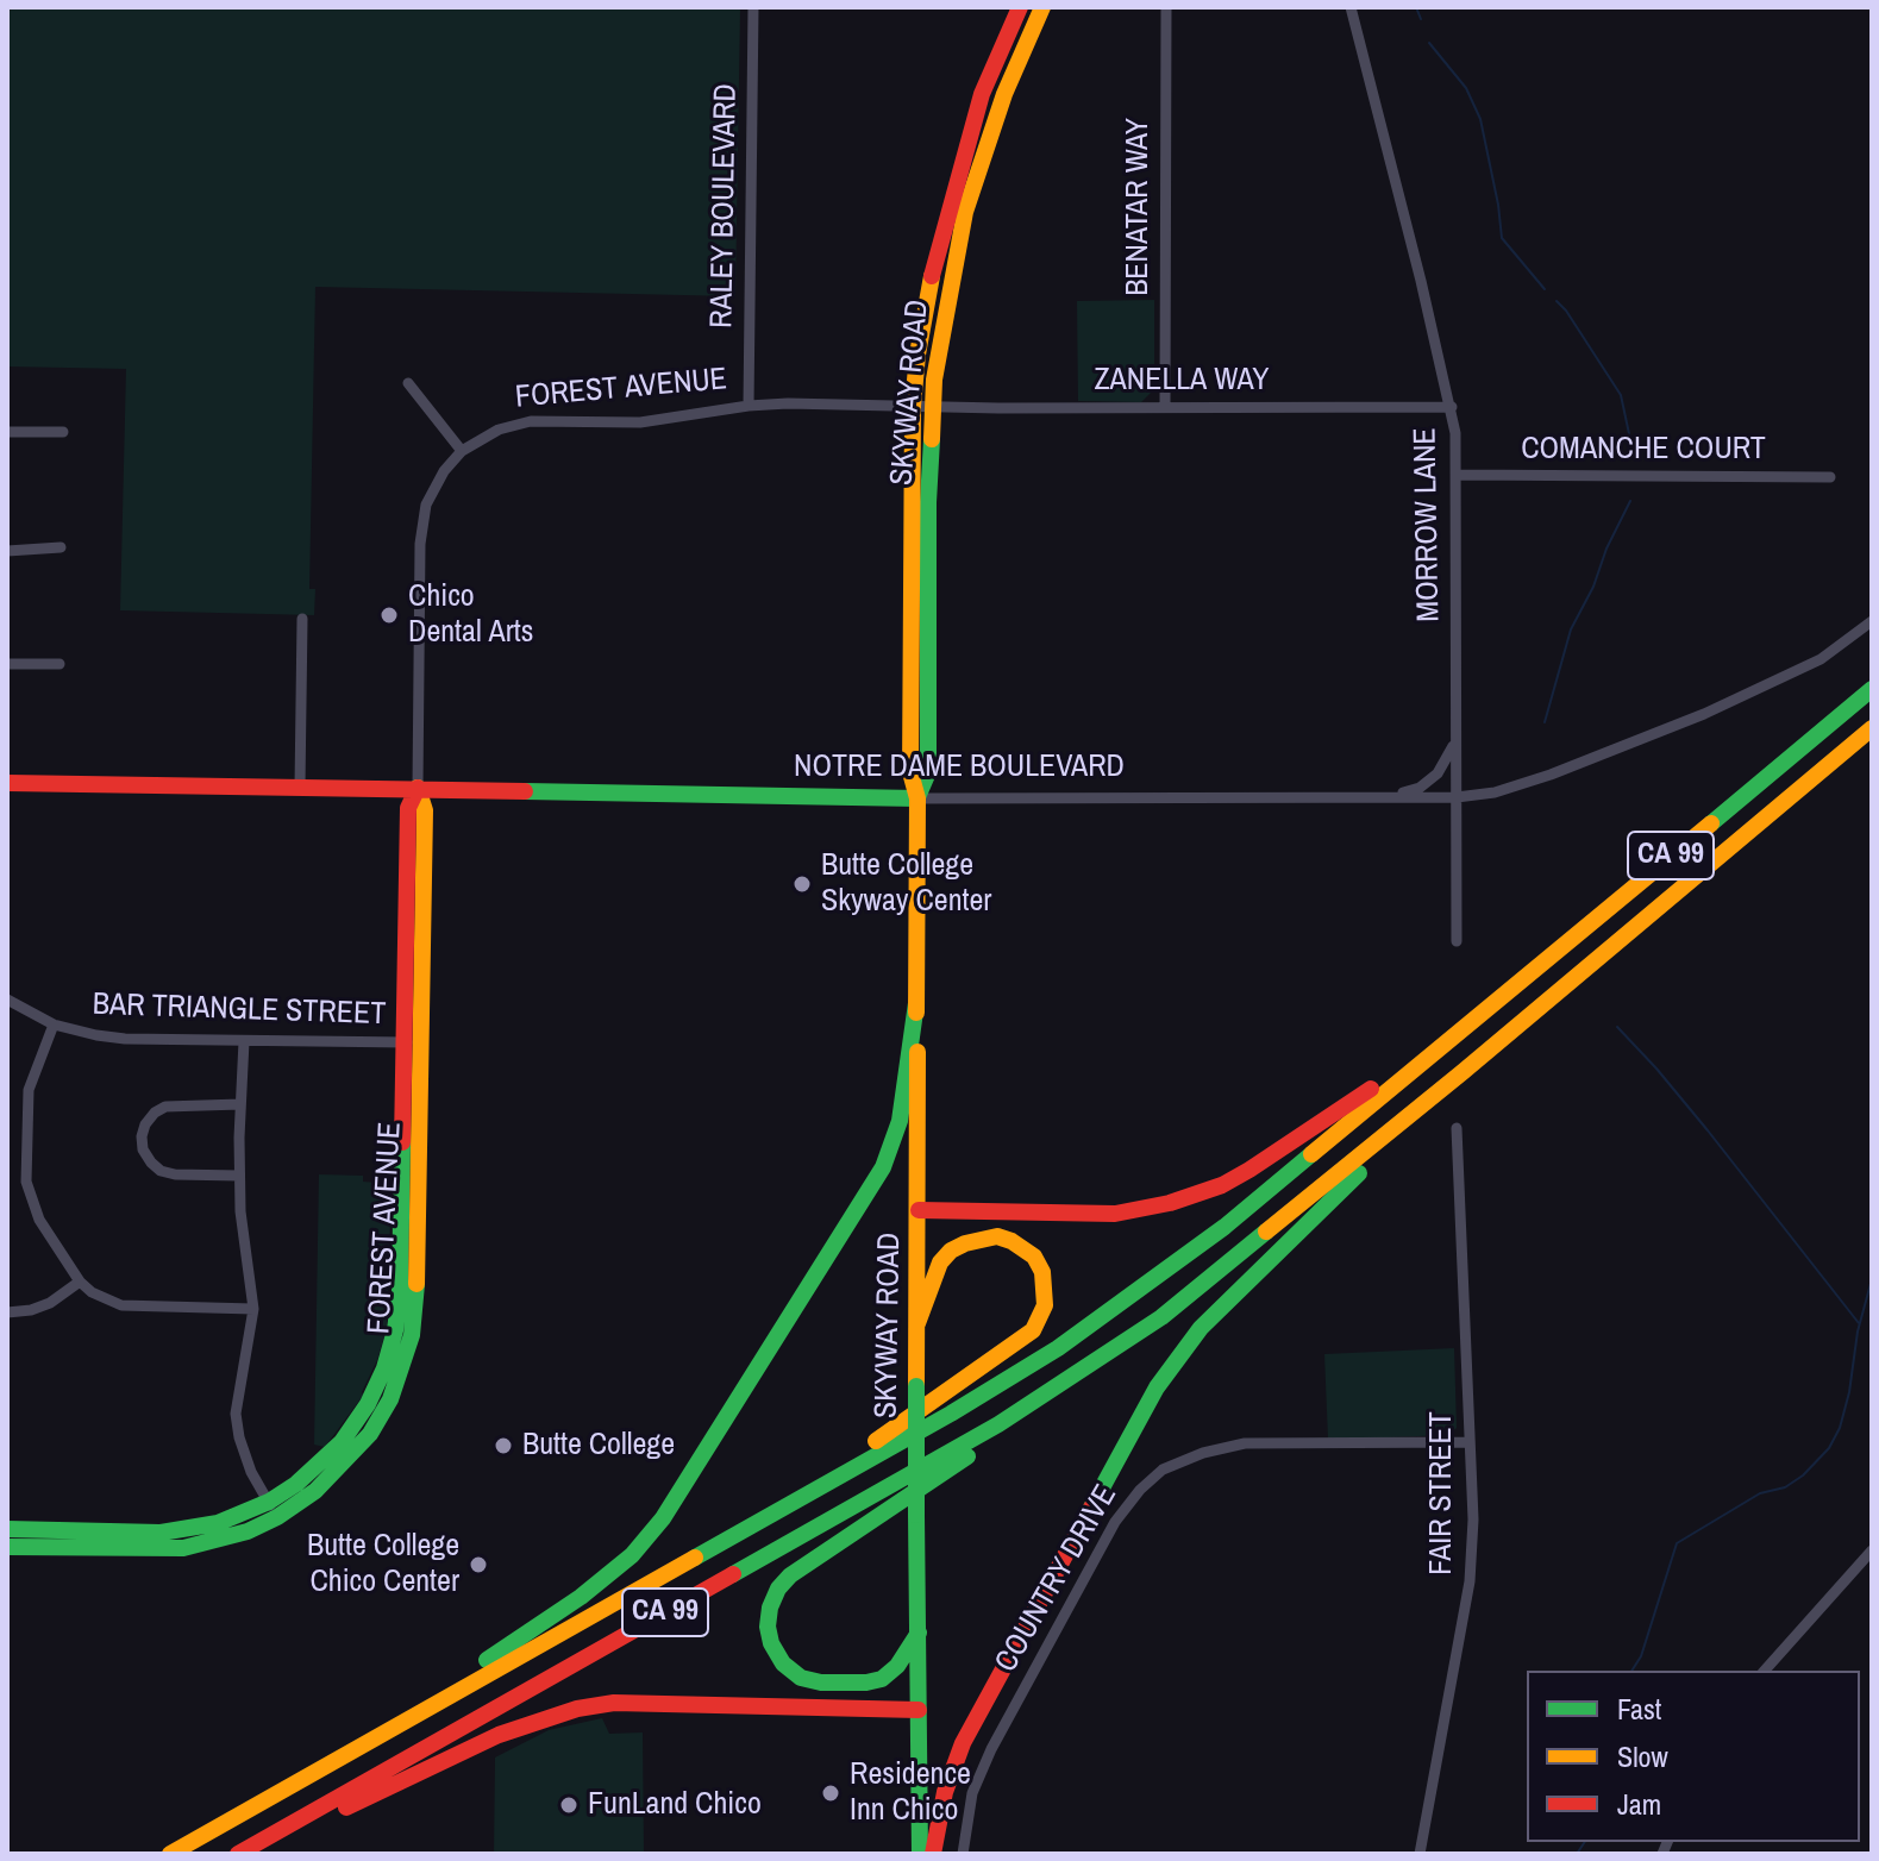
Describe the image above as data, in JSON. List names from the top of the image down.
{
  "streets": {
    "main road": [
      "FOREST AVENUE",
      "SKYWAY ROAD",
      "NOTRE DAME BOULEVARD",
      "CA 99"
    ],
    "street": [
      "RALEY BOULEVARD",
      "BENATAR WAY",
      "ZANELLA WAY",
      "COMANCHE COURT",
      "MORROW LANE",
      "BAR TRIANGLE STREET",
      "FAIR STREET",
      "COUNTRY DRIVE"
    ]
  },
  "crossings": [
    ["RALEY BOULEVARD", "FOREST AVENUE"],
    ["BENATAR WAY", "ZANELLA WAY"],
    ["ZANELLA WAY", "FOREST AVENUE"],
    ["ZANELLA WAY", "SKYWAY ROAD"],
    ["ZANELLA WAY", "MORROW LANE"],
    ["FOREST AVENUE", "SKYWAY ROAD"],
    ["FOREST AVENUE", "NOTRE DAME BOULEVARD"],
    ["FOREST AVENUE", "BAR TRIANGLE STREET"],
    ["SKYWAY ROAD", "NOTRE DAME BOULEVARD"],
    ["COMANCHE COURT", "MORROW LANE"],
    ["MORROW LANE", "NOTRE DAME BOULEVARD"],
    ["FAIR STREET", "COUNTRY DRIVE"]
  ],
  "places": [
    "Chico Dental Arts",
    "Butte College Skyway Center",
    "Butte College",
    "Butte College Chico Center",
    "Residence Inn Chico",
    "FunLand Chico"
  ],
  "legend": ["Fast", "Slow", "Jam"]
}
